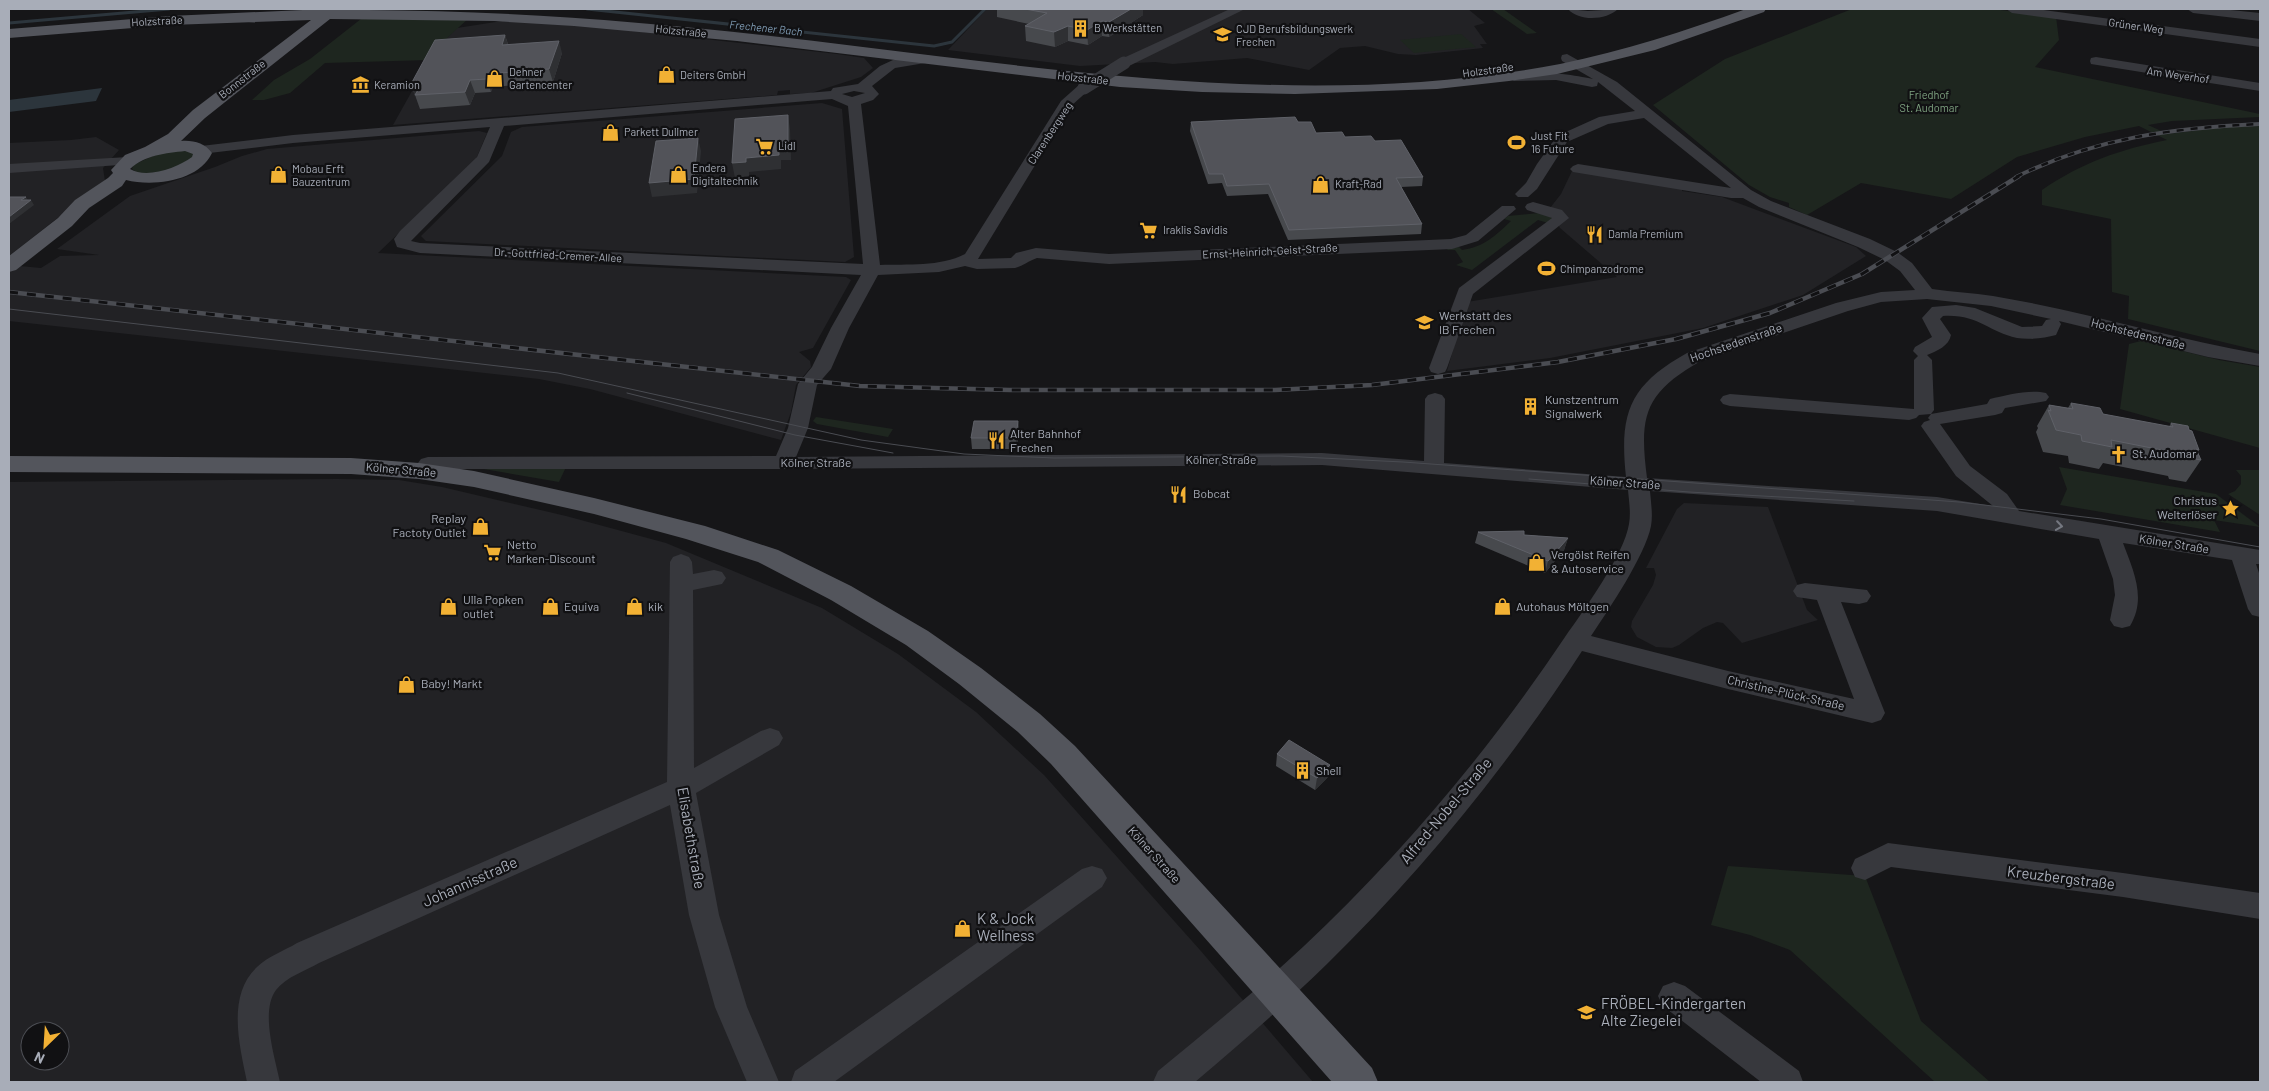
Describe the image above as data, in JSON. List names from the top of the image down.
{
  "streets": {
    "main road": ["Holzstraße", "Bonnstraße", "Kölner Straße"],
    "street": [
      "Grüner Weg",
      "Am Weyerhof",
      "Clarenbergweg",
      "Ernst-Heinrich-Geist-Straße",
      "Dr.-Gottfried-Cremer-Allee",
      "Hochstedenstraße",
      "Christine-Plück-Straße",
      "Alfred-Nobel-Straße",
      "Elisabethstraße",
      "Kreuzbergstraße",
      "Johannisstraße"
    ]
  },
  "crossings": [
    ["Holzstraße", "Bonnstraße"],
    ["Clarenbergweg", "Ernst-Heinrich-Geist-Straße"],
    ["Clarenbergweg", "Dr.-Gottfried-Cremer-Allee"],
    ["Ernst-Heinrich-Geist-Straße", "Dr.-Gottfried-Cremer-Allee"],
    ["Hochstedenstraße", "Kölner Straße"],
    ["Hochstedenstraße", "Alfred-Nobel-Straße"],
    ["Kölner Straße", "Alfred-Nobel-Straße"],
    ["Christine-Plück-Straße", "Alfred-Nobel-Straße"],
    ["Elisabethstraße", "Johannisstraße"]
  ],
  "water": ["Frechener Bach"],
  "parks": ["Friedhof St. Audomar"],
  "places": {
    "building": ["B Werkstätten", "Kunstzentrum Signalwerk", "Shell"],
    "school or university": ["CJD Berufsbildungswerk Frechen", "Werkstatt des IB Frechen", "FRÖBEL-Kindergarten Alte Ziegelei"],
    "shop": [
      "Deiters GmbH",
      "Dehner Gartencenter",
      "Parkett Dullmer",
      "Endera Digitaltechnik",
      "Mobau Erft Bauzentrum",
      "Kraft-Rad",
      "Replay Factoty Outlet",
      "Vergölst Reifen & Autoservice",
      "Ulla Popken outlet",
      "Equiva",
      "kik",
      "Autohaus Möltgen",
      "Baby! Markt",
      "K & Jock Wellness"
    ],
    "museum": ["Keramion"],
    "sports": ["Just Fit 16 Future", "Chimpanzodrome"],
    "supermarket": ["Lidl", "Iraklis Savidis", "Netto Marken-Discount"],
    "restaurant": ["Damla Premium", "Alter Bahnhof Frechen", "Bobcat"],
    "church": ["St. Audomar"],
    "place": ["Christus Welterlöser"]
  },
  "north": "bottom left"
}
